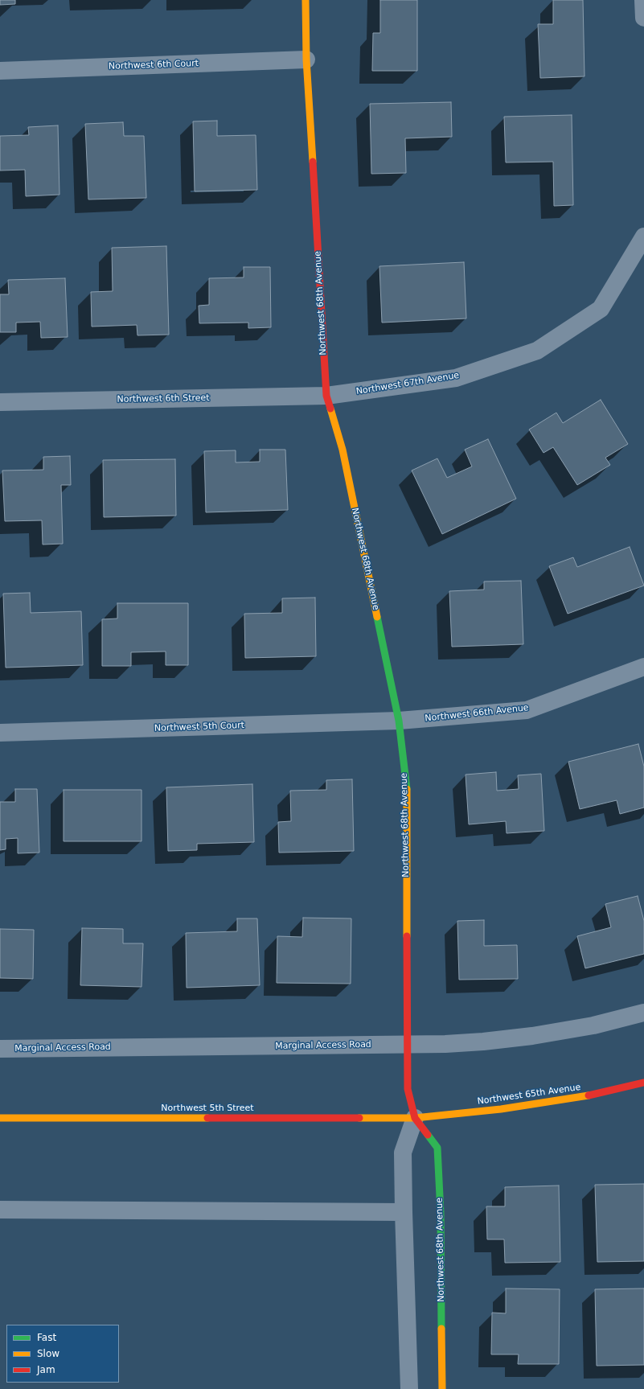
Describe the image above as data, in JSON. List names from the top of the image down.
{
  "streets": {
    "street": [
      "Northwest 6th Court",
      "Northwest 68th Avenue",
      "Northwest 67th Avenue",
      "Northwest 6th Street",
      "Northwest 66th Avenue",
      "Northwest 5th Court",
      "Marginal Access Road",
      "Northwest 65th Avenue",
      "Northwest 5th Street"
    ]
  },
  "crossings": [
    ["Northwest 6th Court", "Northwest 68th Avenue"],
    ["Northwest 68th Avenue", "Northwest 67th Avenue"],
    ["Northwest 68th Avenue", "Northwest 6th Street"],
    ["Northwest 68th Avenue", "Northwest 66th Avenue"],
    ["Northwest 68th Avenue", "Northwest 5th Court"],
    ["Northwest 68th Avenue", "Marginal Access Road"],
    ["Northwest 68th Avenue", "Northwest 65th Avenue"],
    ["Northwest 68th Avenue", "Northwest 5th Street"],
    ["Northwest 67th Avenue", "Northwest 6th Street"],
    ["Northwest 66th Avenue", "Northwest 5th Court"],
    ["Northwest 65th Avenue", "Northwest 5th Street"]
  ],
  "legend": ["Fast", "Slow", "Jam"]
}
